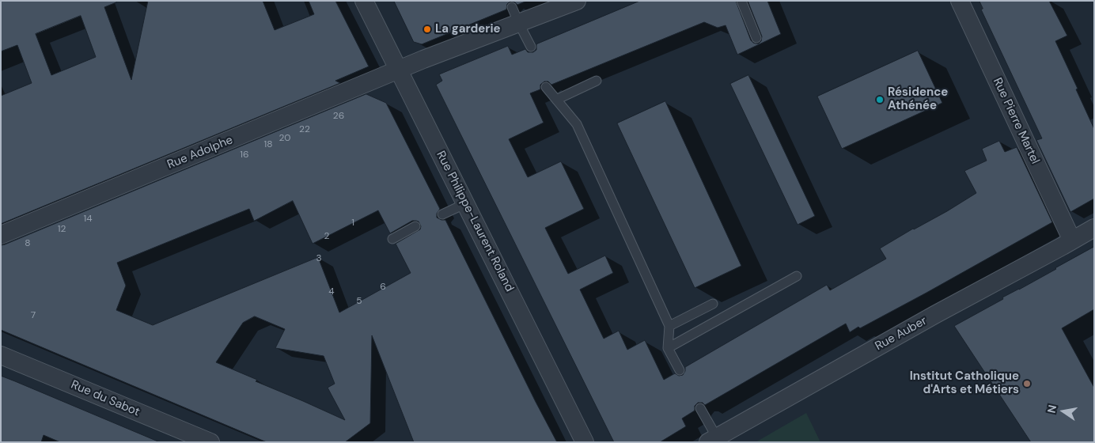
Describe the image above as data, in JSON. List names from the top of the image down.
{
  "streets": {
    "street": [
      "Rue Pierre Martel",
      "Rue Adolphe",
      "Rue Philippe-Laurent Roland",
      "Rue Auber",
      "Rue du Sabot"
    ]
  },
  "crossings": [
    ["Rue Pierre Martel", "Rue Auber"],
    ["Rue Adolphe", "Rue Philippe-Laurent Roland"]
  ],
  "places": ["La garderie", "Résidence Athénée", "Institut Catholique d'Arts et Métiers"],
  "house_numbers": [
    "26",
    "22",
    "20",
    "18",
    "16",
    "14",
    "1",
    "12",
    "2",
    "8",
    "3",
    "6",
    "4",
    "5",
    "7"
  ],
  "north": "left"
}
